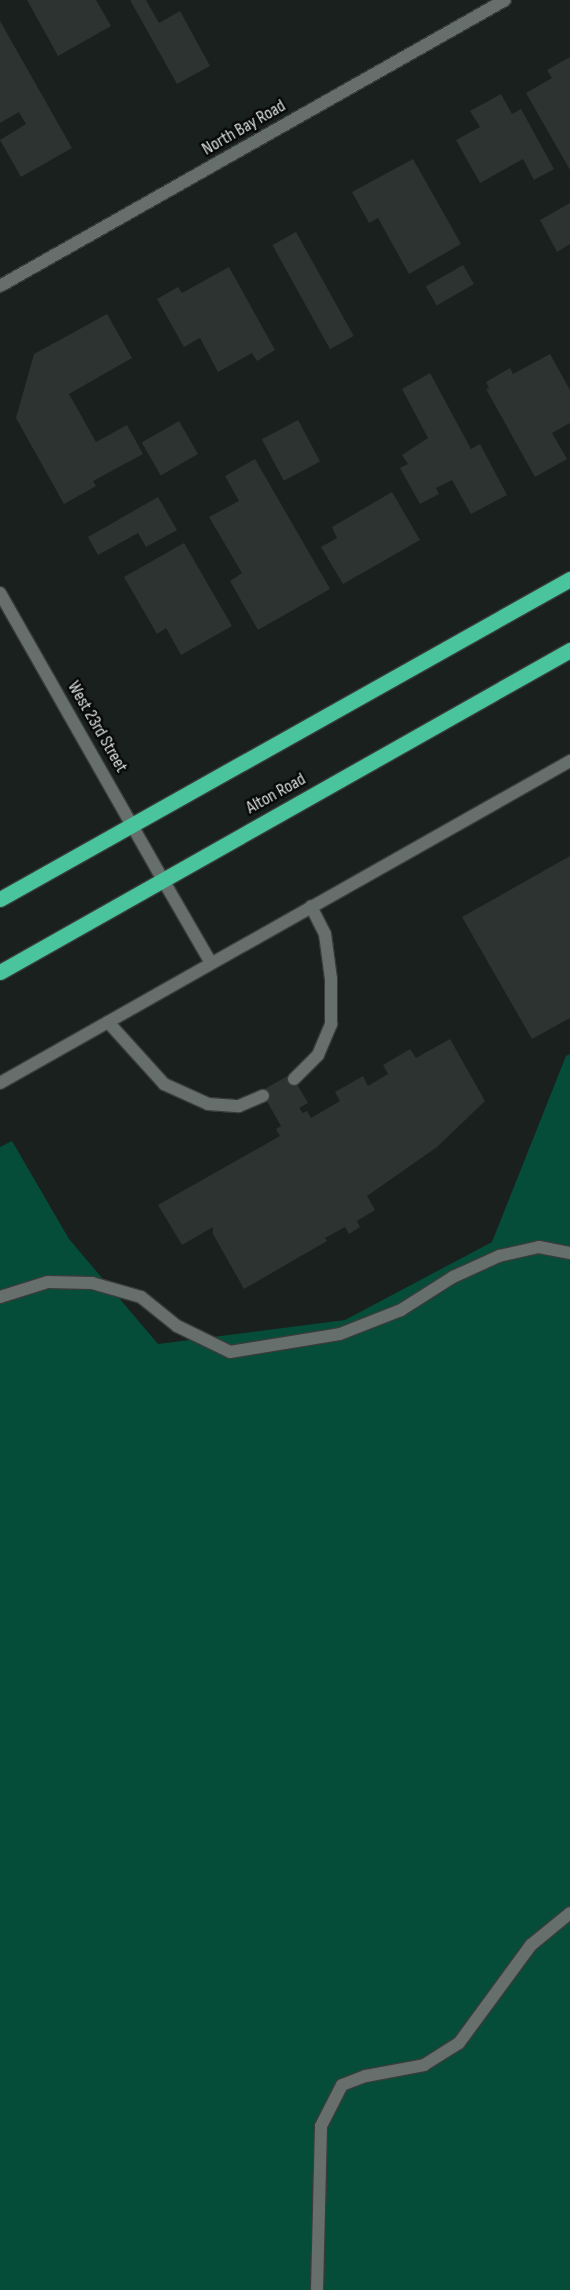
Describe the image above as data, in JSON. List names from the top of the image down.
{
  "streets": {
    "highway": ["Alton Road"],
    "street": ["North Bay Road", "West 23rd Street"]
  },
  "crossings": [
    ["West 23rd Street", "Alton Road"]
  ]
}
